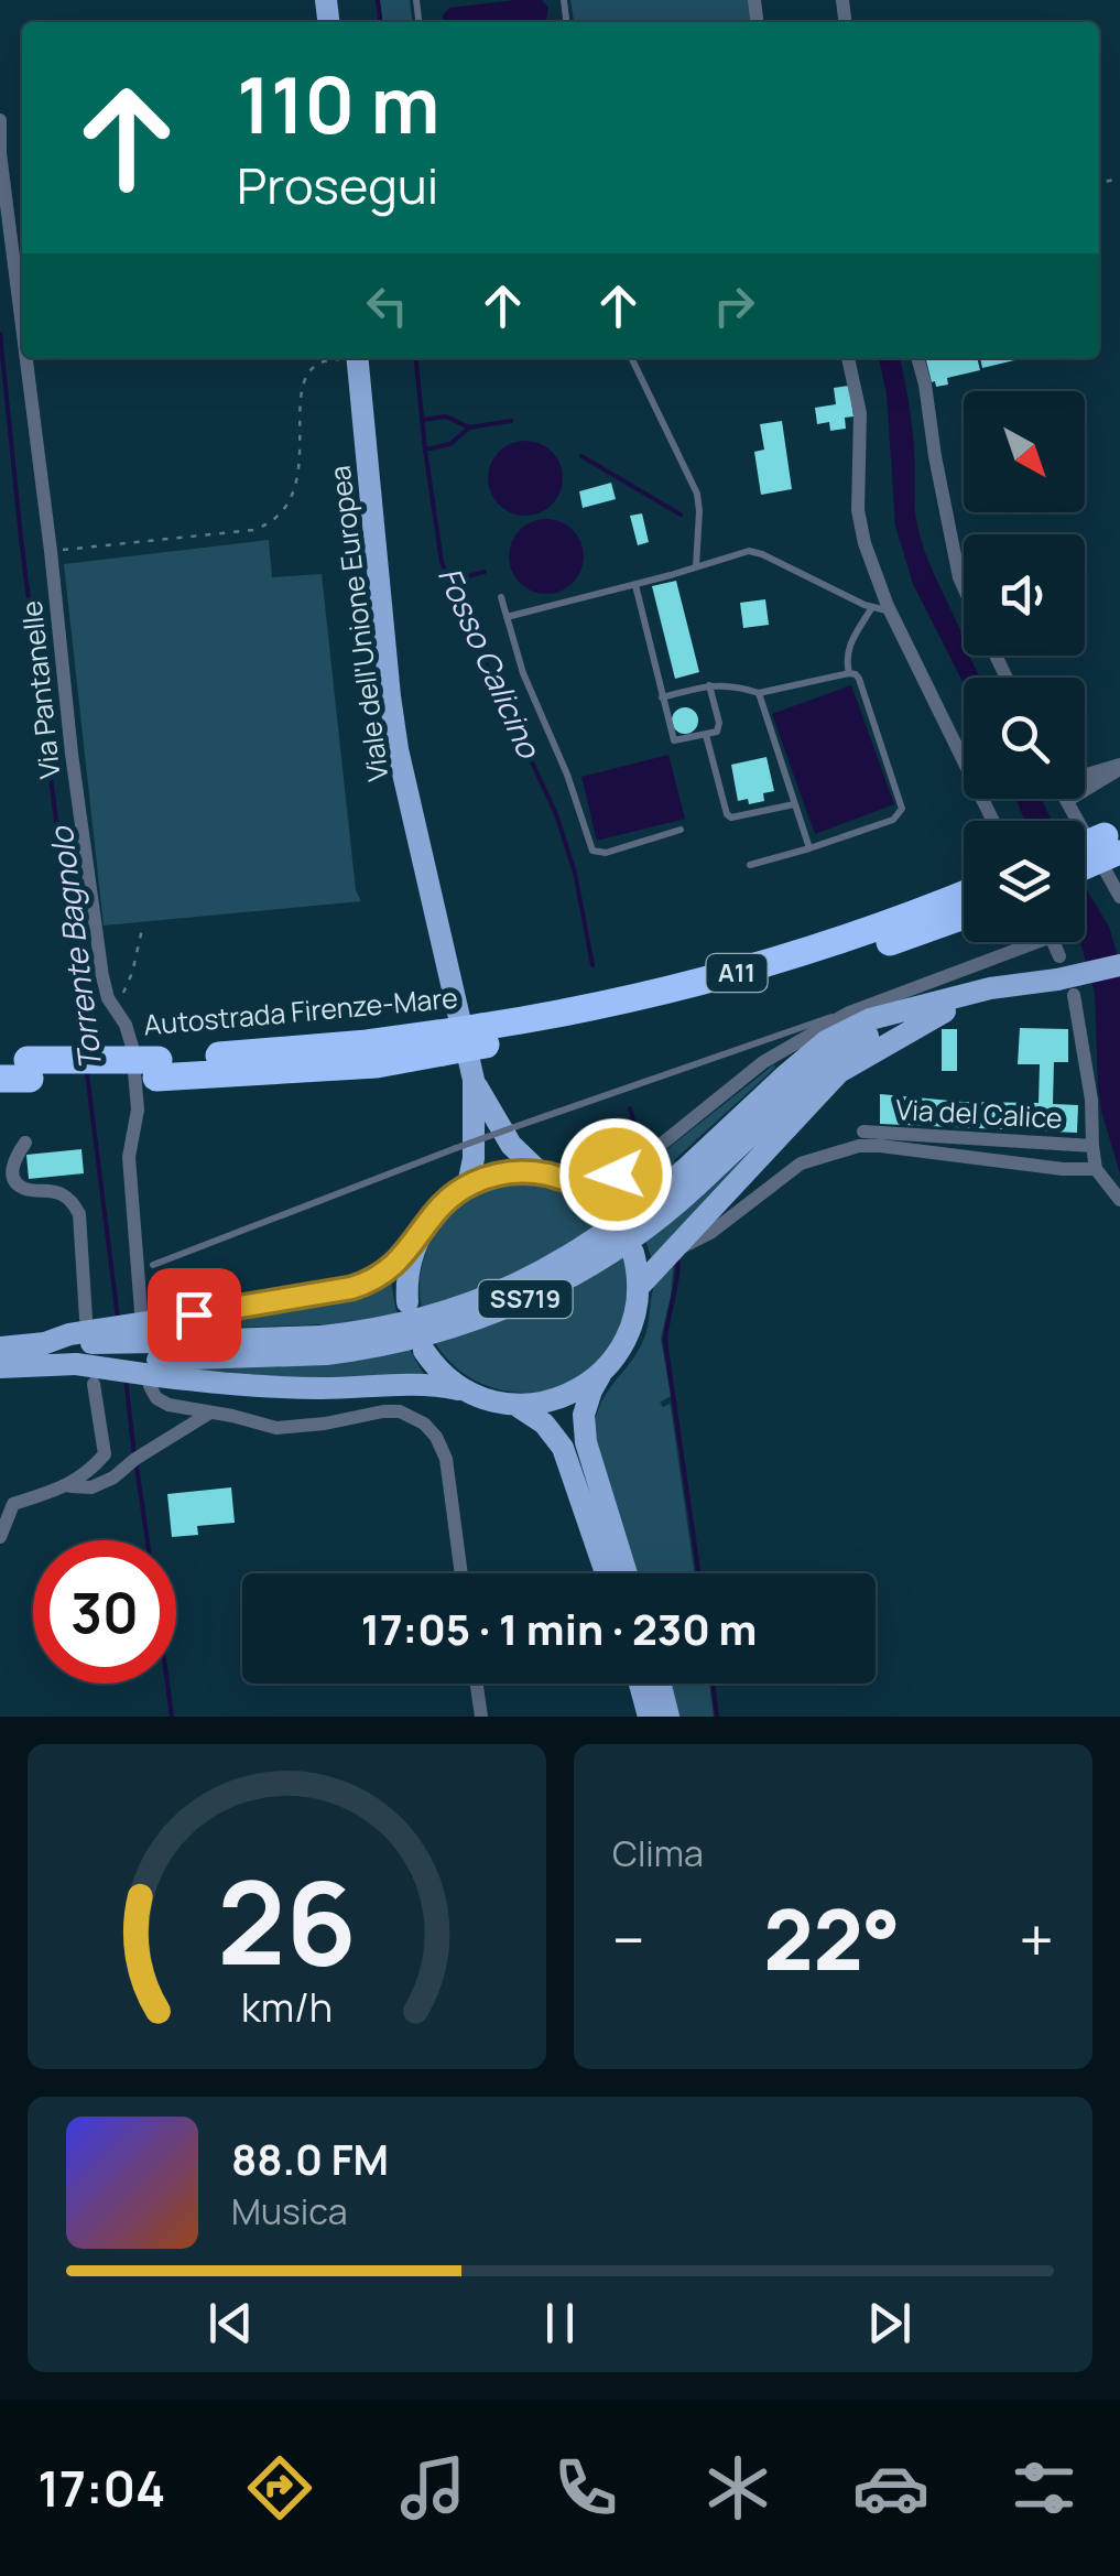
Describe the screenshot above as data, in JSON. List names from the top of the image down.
{
  "streets": {
    "highway": ["A11", "Autostrada Firenze-Mare"],
    "main road": ["Viale dell'Unione Europea", "SS719"],
    "street": ["Via Pantanelle", "Via del Calice"]
  },
  "crossings": [
    ["Via Pantanelle", "SS719"]
  ],
  "water": ["Fosso Calicino", "Torrente Bagnolo"],
  "north": "bottom right",
  "page": {
    "turn": ["110 m", "Prosegui"],
    "limit": "30",
    "trip": "17:05 · 1 min · 230 m",
    "tile": "Clima",
    "heat": ["−", "22°", "+"],
    "song": ["88.0 FM", "Musica"],
    "tabs": "17:04",
    "gauge": ["26", "km/h"]
  }
}
